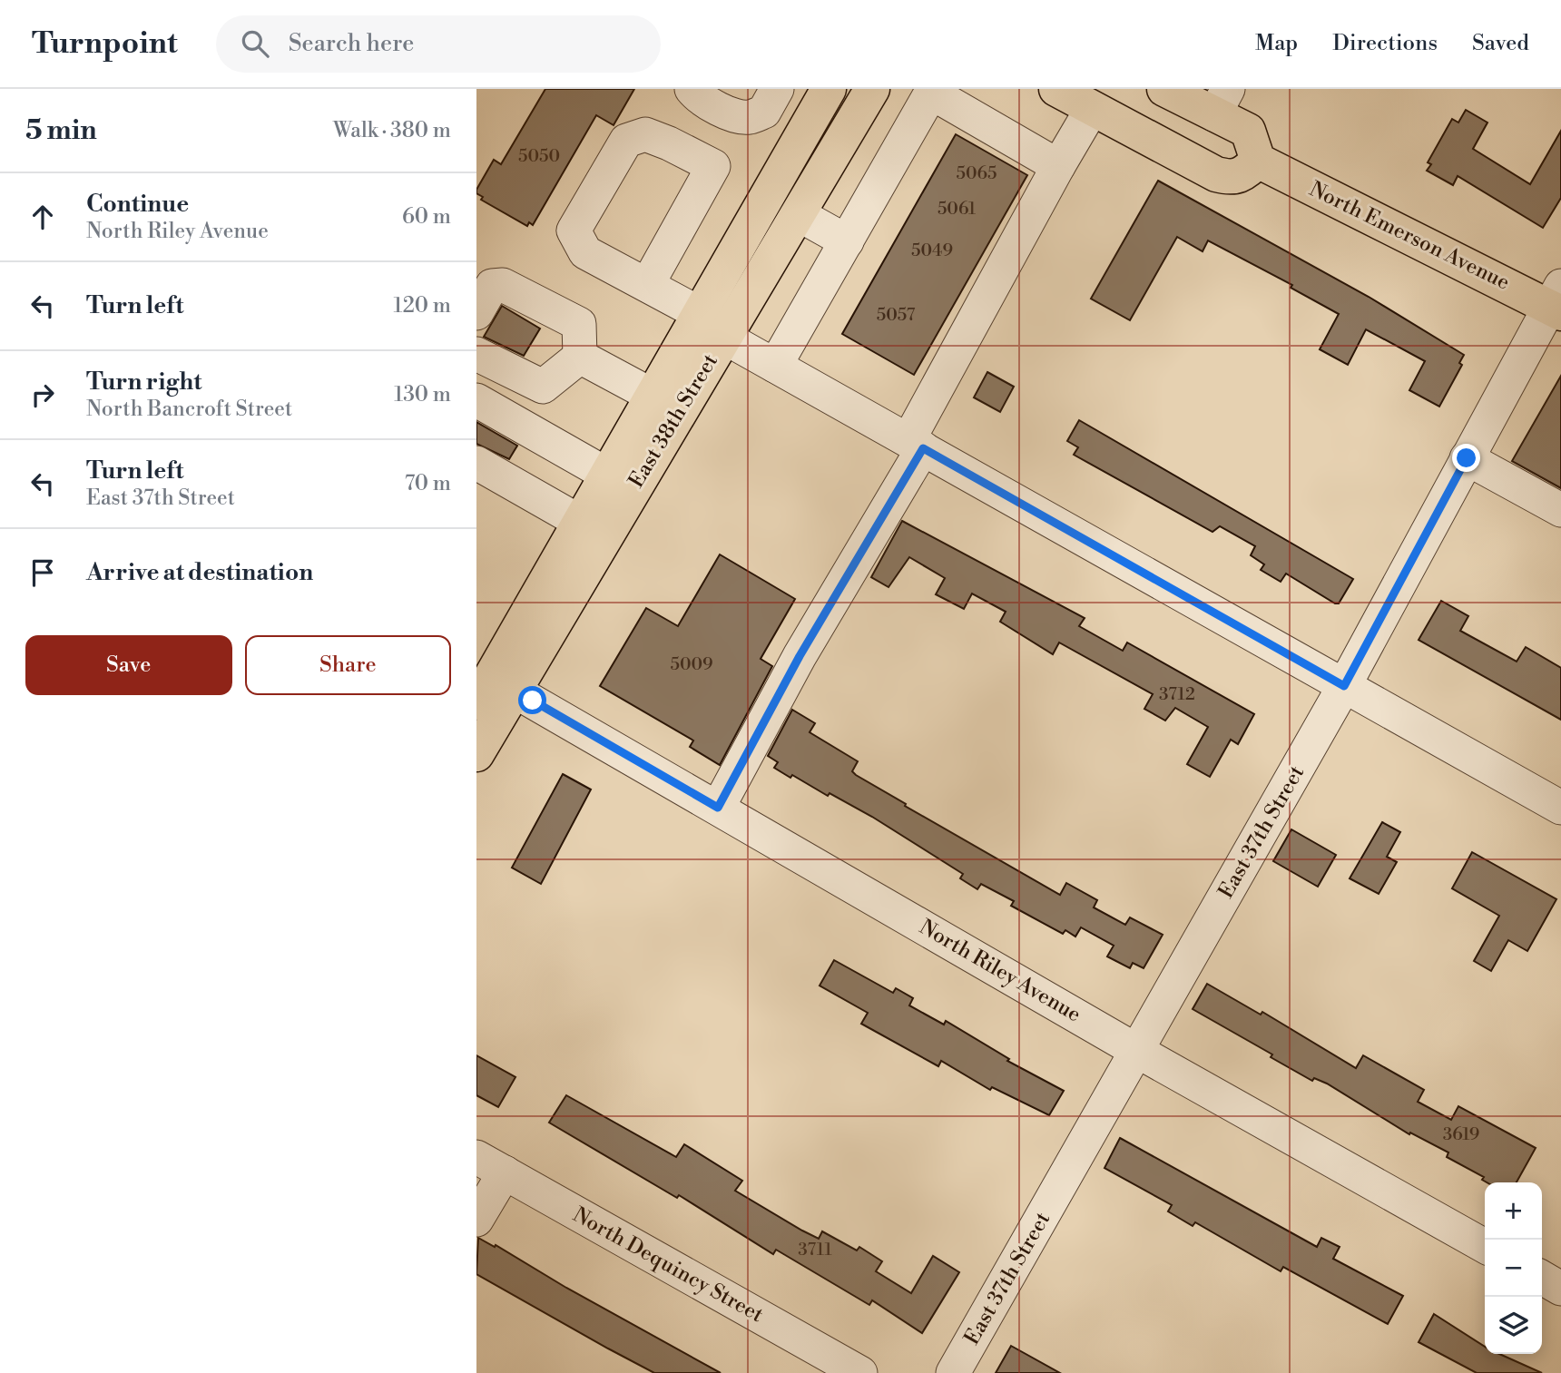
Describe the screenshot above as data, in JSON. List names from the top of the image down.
{
  "streets": {
    "main road": ["North Emerson Avenue", "East 38th Street"],
    "street": ["East 37th Street", "North Riley Avenue", "North Dequincy Street"]
  },
  "crossings": [
    ["North Emerson Avenue", "East 37th Street"],
    ["East 38th Street", "North Riley Avenue"],
    ["East 37th Street", "North Riley Avenue"]
  ],
  "house_numbers": [
    "5050",
    "5065",
    "5061",
    "5049",
    "5057",
    "5009",
    "3712",
    "3619",
    "3711"
  ],
  "page": {
    "header": "Turnpoint",
    "search": "Search here",
    "nav": ["Map", "Directions", "Saved"],
    "heading": ["5 min", "Walk · 380 m"],
    "list": [
      ["Continue", "North Riley Avenue", "60 m"],
      ["Turn left", "120 m"],
      ["Turn right", "North Bancroft Street", "130 m"],
      ["Turn left", "East 37th Street", "70 m"],
      "Arrive at destination"
    ],
    "buttons": ["Save", "Share"],
    "map_buttons": ["+", "−"]
  }
}
